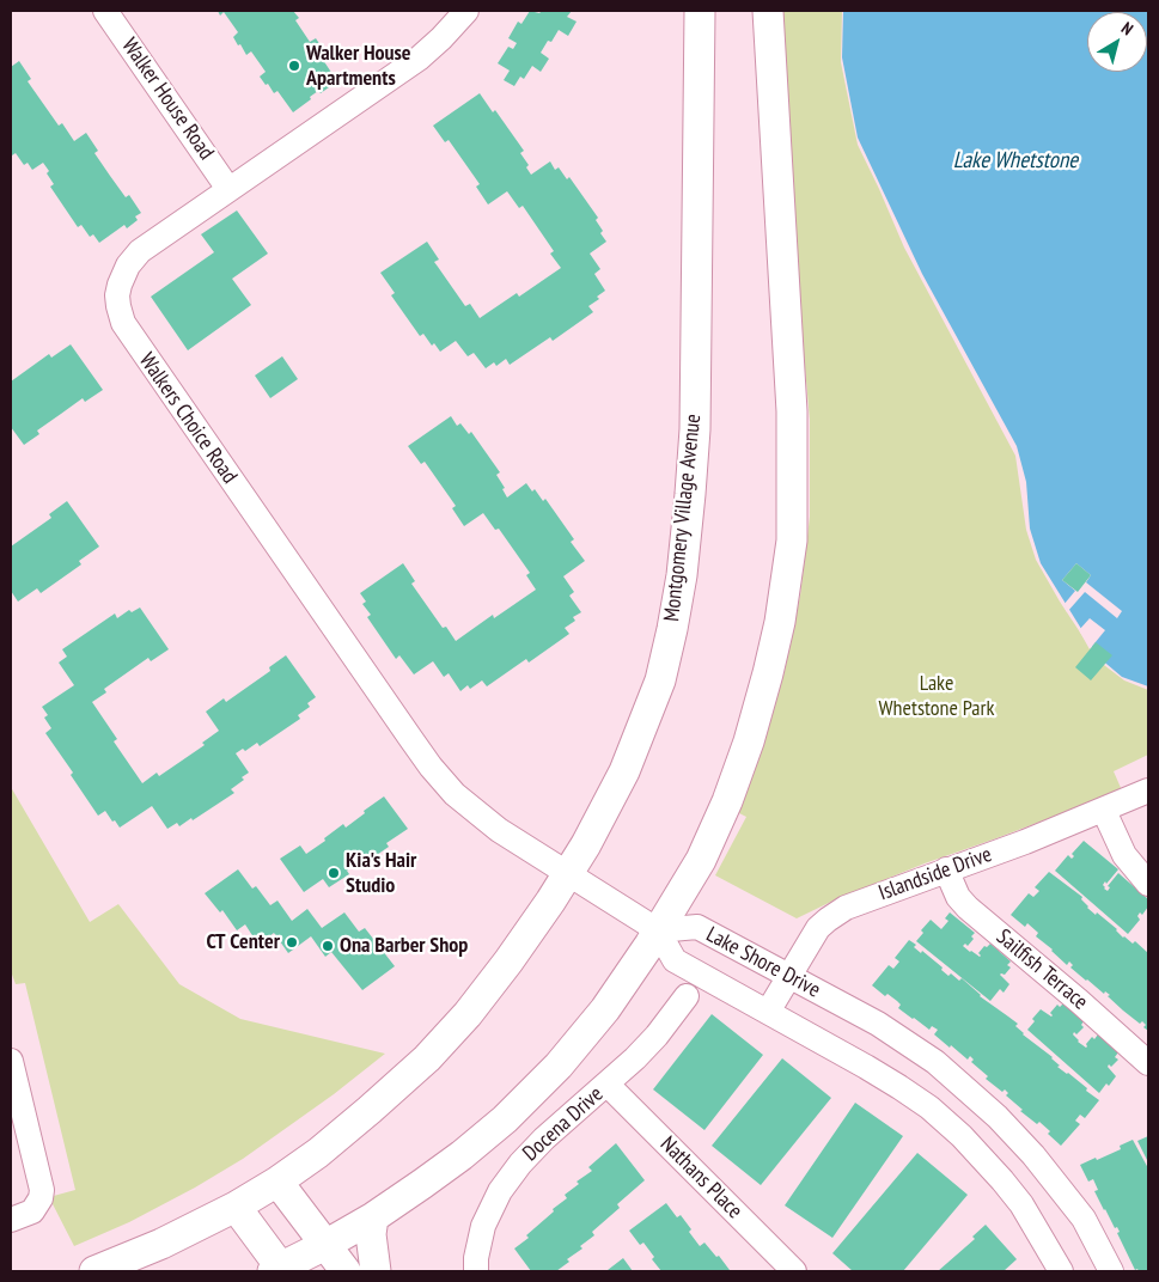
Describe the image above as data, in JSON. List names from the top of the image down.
{
  "streets": {
    "main road": ["Montgomery Village Avenue"],
    "street": [
      "Walker House Road",
      "Walkers Choice Road",
      "Islandside Drive",
      "Lake Shore Drive",
      "Sailfish Terrace",
      "Docena Drive",
      "Nathans Place"
    ]
  },
  "crossings": [
    ["Walker House Road", "Walkers Choice Road"],
    ["Walkers Choice Road", "Montgomery Village Avenue"],
    ["Walkers Choice Road", "Lake Shore Drive"],
    ["Islandside Drive", "Lake Shore Drive"],
    ["Islandside Drive", "Sailfish Terrace"],
    ["Docena Drive", "Nathans Place"]
  ],
  "water": ["Lake Whetstone"],
  "parks": ["Lake Whetstone Park"],
  "places": [
    "Walker House Apartments",
    "Kia's Hair Studio",
    "CT Center",
    "Ona Barber Shop"
  ],
  "north": "top right"
}
